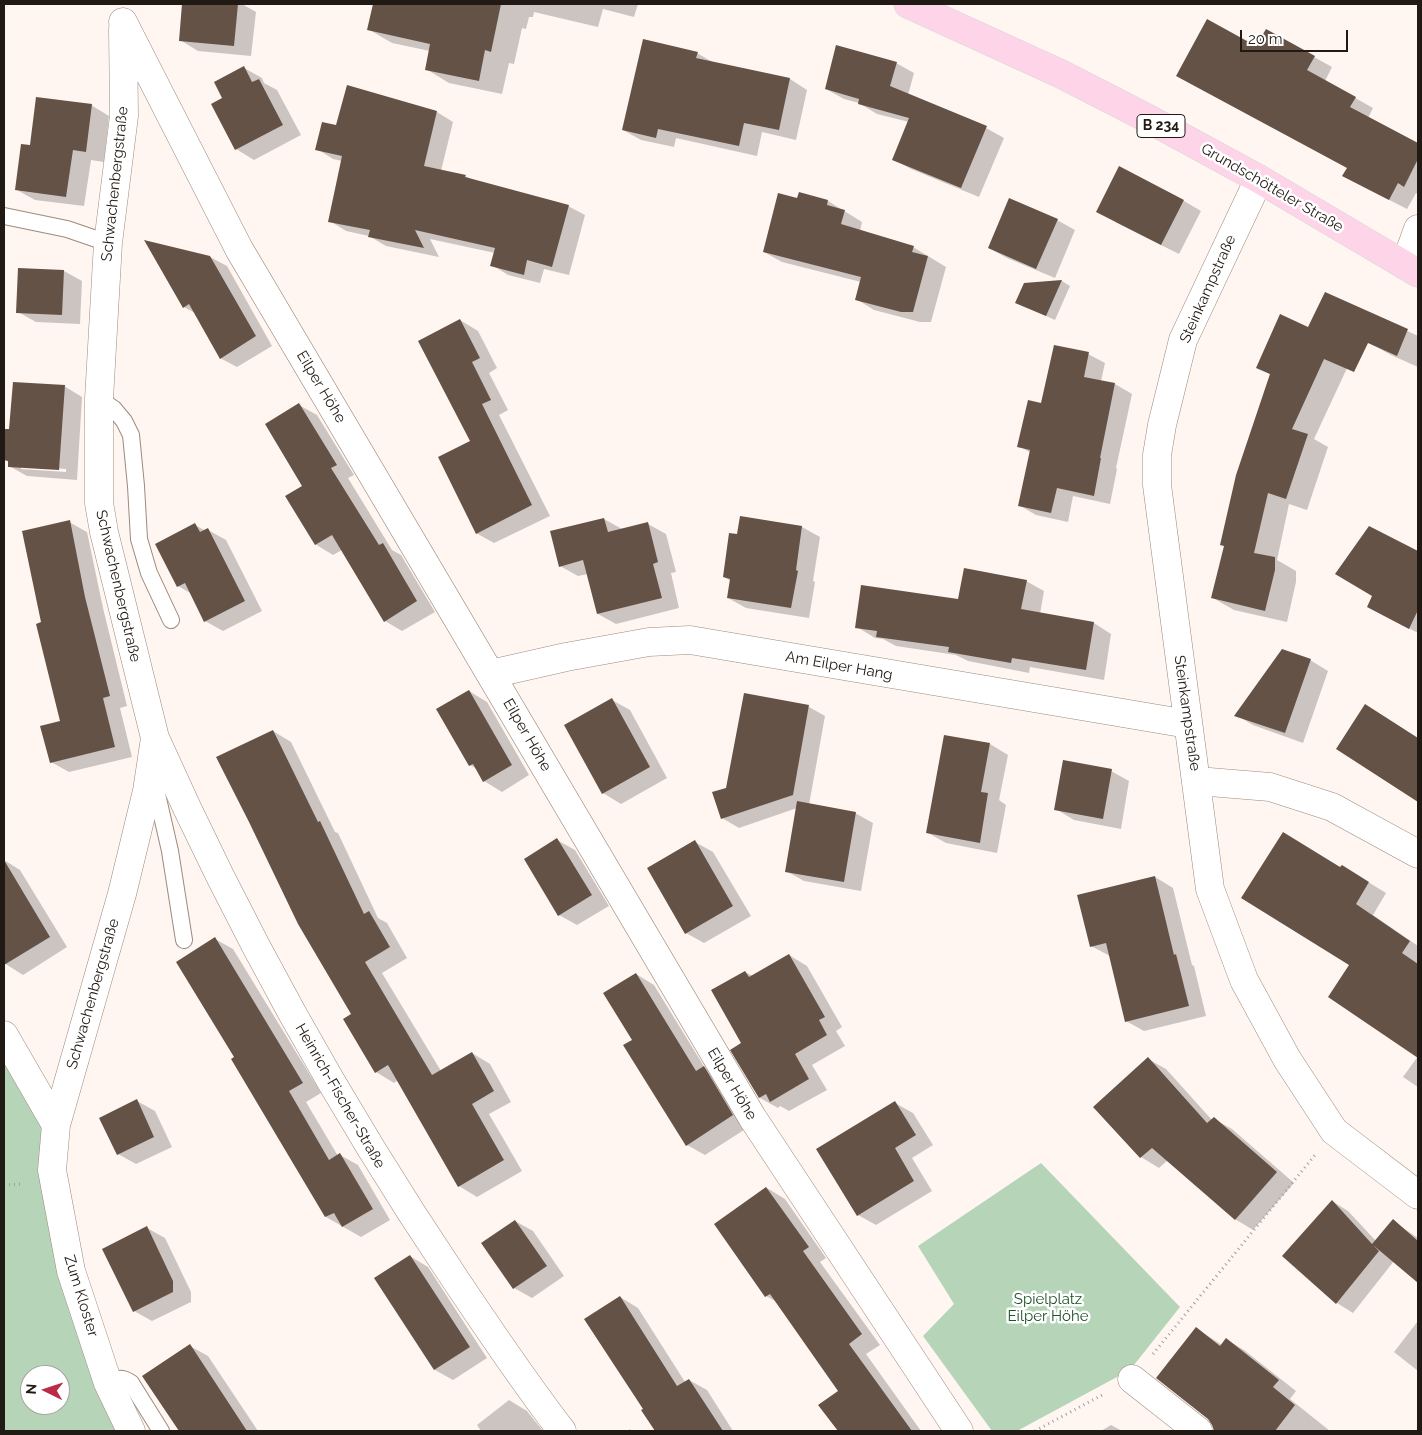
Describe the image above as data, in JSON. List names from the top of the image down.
{
  "streets": {
    "main road": ["B 234", "Grundschötteler Straße"],
    "street": [
      "Schwachenbergstraße",
      "Steinkampstraße",
      "Eilper Höhe",
      "Am Eilper Hang",
      "Heinrich-Fischer-Straße",
      "Zum Kloster"
    ]
  },
  "crossings": [
    ["Schwachenbergstraße", "Eilper Höhe"],
    ["Schwachenbergstraße", "Heinrich-Fischer-Straße"],
    ["Schwachenbergstraße", "Zum Kloster"],
    ["Grundschötteler Straße", "Steinkampstraße"],
    ["Steinkampstraße", "Am Eilper Hang"],
    ["Eilper Höhe", "Am Eilper Hang"]
  ],
  "parks": ["Spielplatz Eilper Höhe"],
  "scale_bar": "20 m",
  "north": "left"
}
